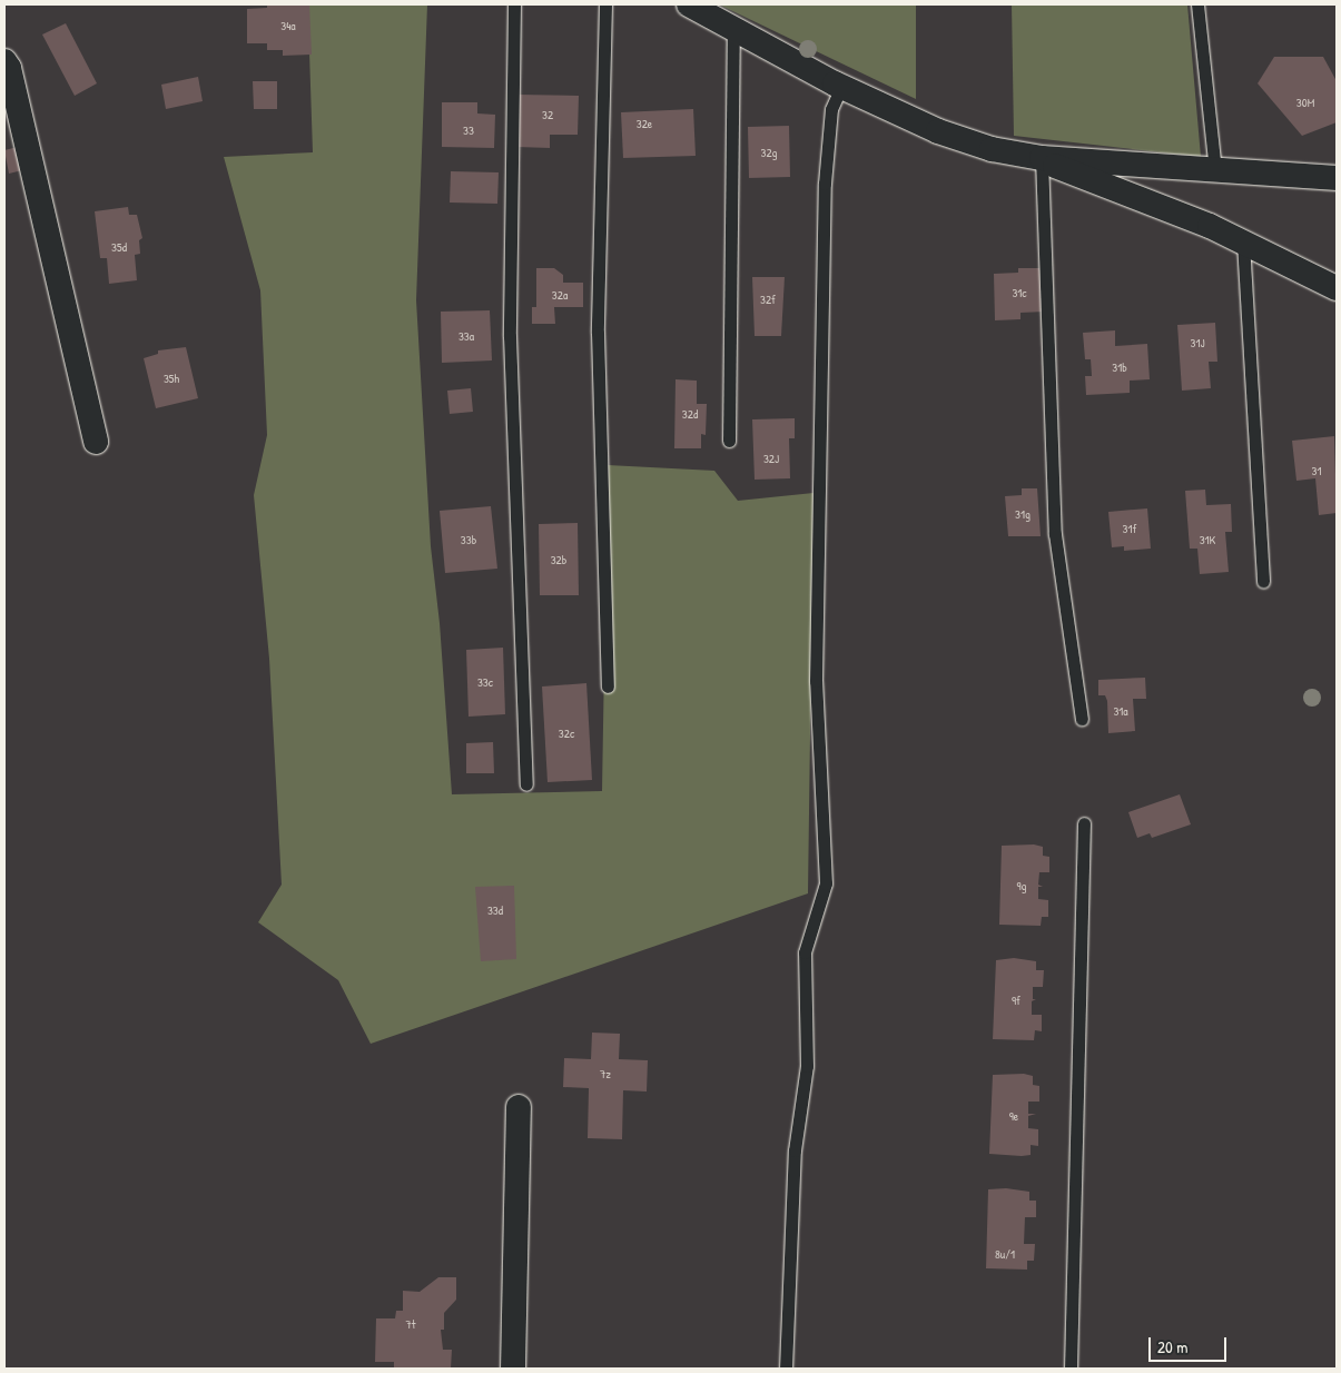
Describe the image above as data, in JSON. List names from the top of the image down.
{
  "house_numbers": [
    "34a",
    "30M",
    "32",
    "32e",
    "33",
    "32g",
    "35d",
    "31c",
    "32a",
    "32f",
    "33a",
    "31J",
    "31b",
    "35h",
    "32d",
    "32J",
    "31",
    "31g",
    "31f",
    "33b",
    "31K",
    "32b",
    "33c",
    "31a",
    "32c",
    "9g",
    "33d",
    "9f",
    "7z",
    "9e",
    "8u/1",
    "7t"
  ],
  "scale_bar": "20 m"
}
